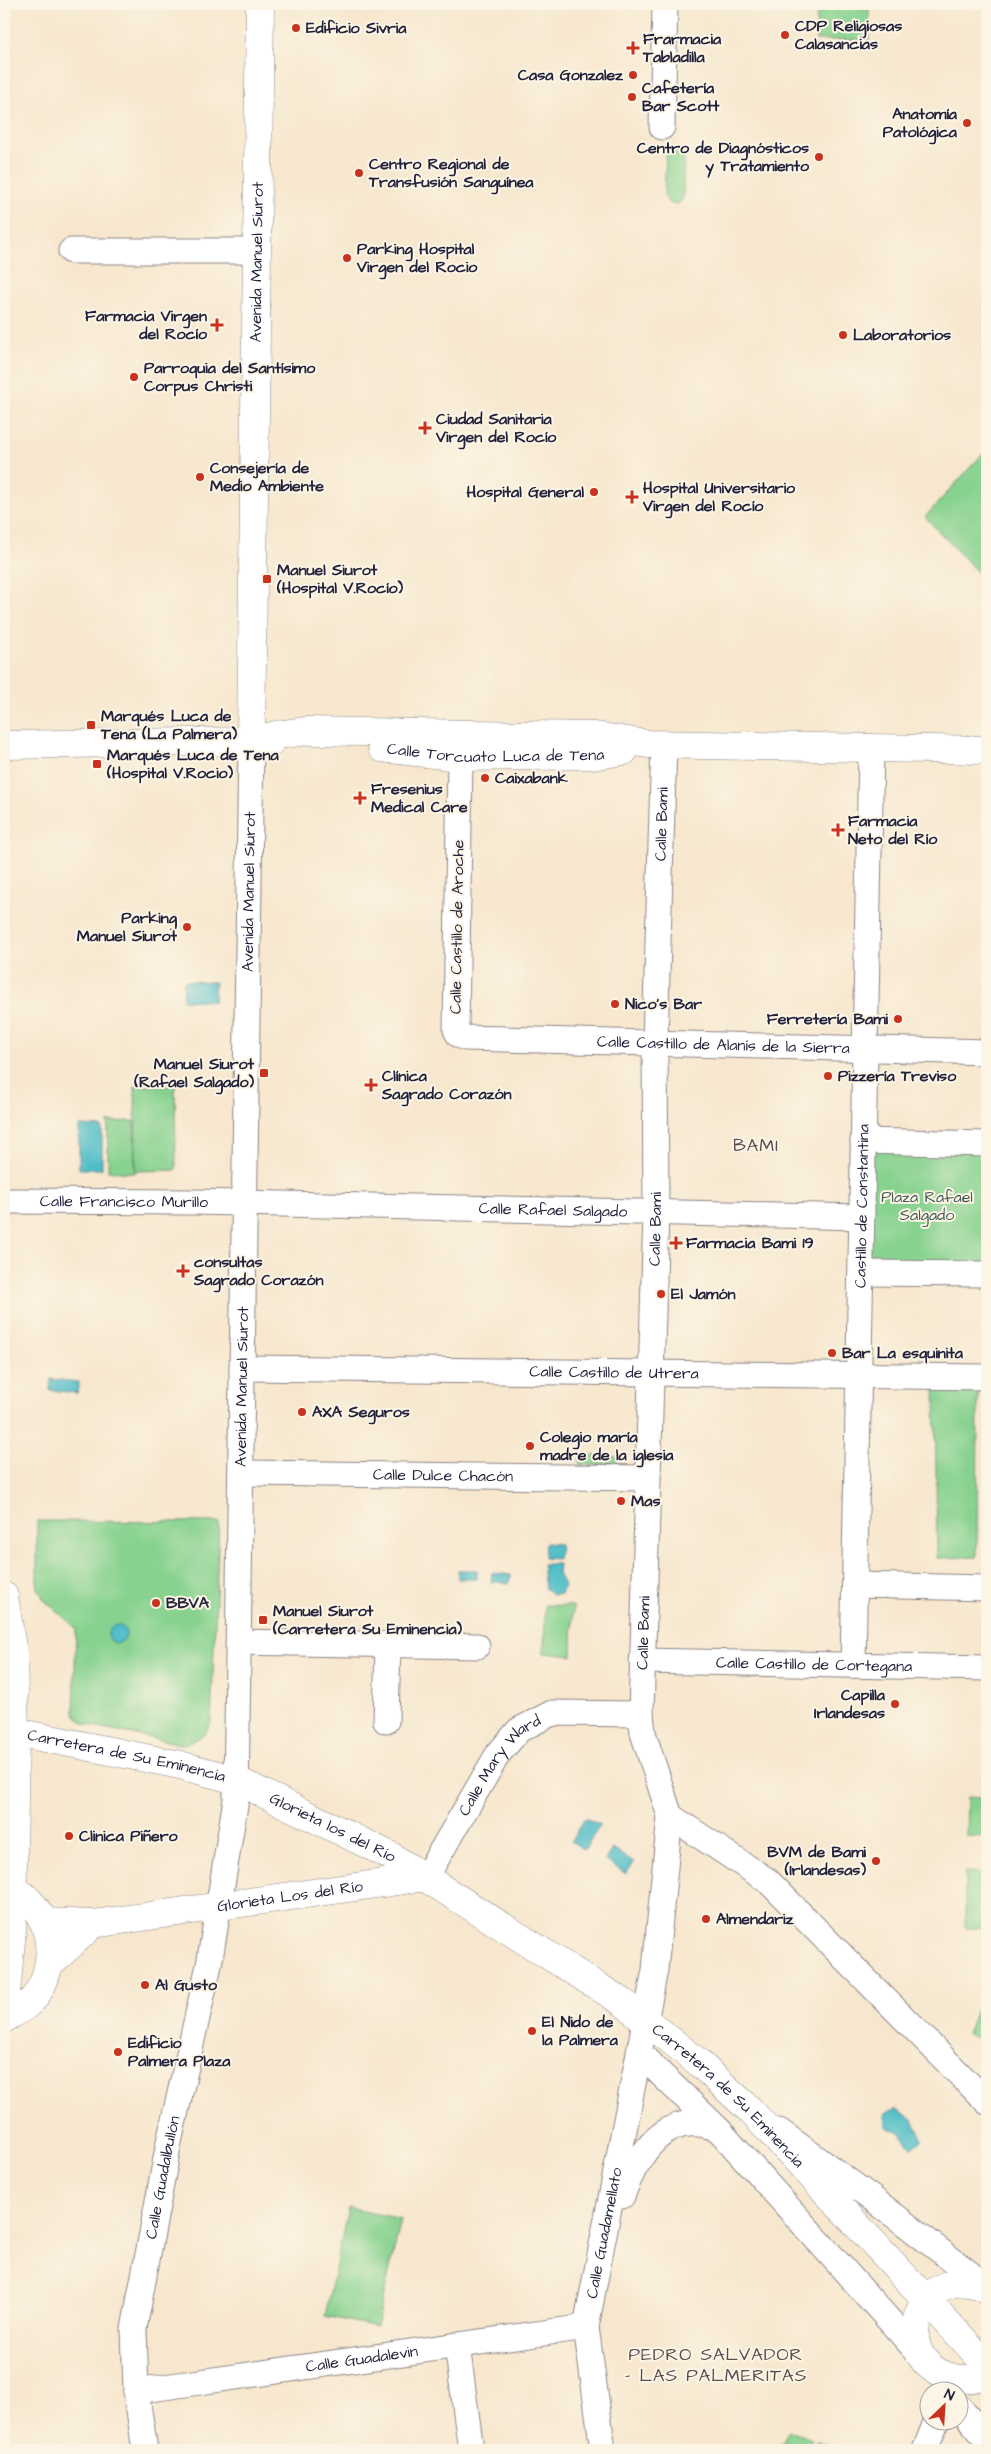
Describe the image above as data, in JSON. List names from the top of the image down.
{
  "streets": {
    "main road": [
      "Avenida Manuel Siurot",
      "Calle Torcuato Luca de Tena",
      "Carretera de Su Eminencia",
      "Glorieta los del Río",
      "Glorieta Los del Río"
    ],
    "street": [
      "Calle Bami",
      "Calle Castillo de Aroche",
      "Calle Castillo de Alanís de la Sierra",
      "Calle Francisco Murillo",
      "Castillo de Constantina",
      "Calle Rafael Salgado",
      "Calle Castillo de Utrera",
      "Calle Dulce Chacón",
      "Calle Castillo de Cortegana",
      "Calle Mary Ward",
      "Calle Guadalbullón",
      "Calle Guadamellato",
      "Calle Guadalevin"
    ]
  },
  "crossings": [
    ["Avenida Manuel Siurot", "Calle Torcuato Luca de Tena"],
    ["Avenida Manuel Siurot", "Calle Francisco Murillo"],
    ["Avenida Manuel Siurot", "Calle Rafael Salgado"],
    ["Avenida Manuel Siurot", "Calle Castillo de Utrera"],
    ["Avenida Manuel Siurot", "Calle Dulce Chacón"],
    ["Avenida Manuel Siurot", "Carretera de Su Eminencia"],
    ["Avenida Manuel Siurot", "Glorieta los del Río"],
    ["Avenida Manuel Siurot", "Glorieta Los del Río"],
    ["Calle Torcuato Luca de Tena", "Calle Bami"],
    ["Calle Torcuato Luca de Tena", "Calle Castillo de Aroche"],
    ["Calle Torcuato Luca de Tena", "Castillo de Constantina"],
    ["Calle Bami", "Calle Castillo de Alanís de la Sierra"],
    ["Calle Bami", "Calle Rafael Salgado"],
    ["Calle Bami", "Calle Castillo de Utrera"],
    ["Calle Bami", "Calle Dulce Chacón"],
    ["Calle Bami", "Calle Castillo de Cortegana"],
    ["Calle Bami", "Calle Mary Ward"],
    ["Calle Bami", "Calle Guadamellato"],
    ["Calle Castillo de Aroche", "Calle Castillo de Alanís de la Sierra"],
    ["Calle Castillo de Alanís de la Sierra", "Castillo de Constantina"],
    ["Calle Francisco Murillo", "Calle Rafael Salgado"],
    ["Castillo de Constantina", "Calle Rafael Salgado"],
    ["Castillo de Constantina", "Calle Castillo de Utrera"],
    ["Castillo de Constantina", "Calle Castillo de Cortegana"],
    ["Carretera de Su Eminencia", "Calle Mary Ward"],
    ["Carretera de Su Eminencia", "Glorieta los del Río"],
    ["Carretera de Su Eminencia", "Glorieta Los del Río"],
    ["Carretera de Su Eminencia", "Calle Guadamellato"],
    ["Calle Mary Ward", "Glorieta los del Río"],
    ["Calle Mary Ward", "Glorieta Los del Río"],
    ["Glorieta los del Río", "Glorieta Los del Río"],
    ["Glorieta Los del Río", "Calle Guadalbullón"],
    ["Calle Guadalbullón", "Calle Guadalevin"],
    ["Calle Guadamellato", "Calle Guadalevin"]
  ],
  "districts": ["BAMI", "PEDRO SALVADOR - LAS PALMERITAS"],
  "parks": ["Plaza Rafael Salgado"],
  "places": {
    "other": [
      "Edificio Sivria",
      "CDP Religiosas Calasancias",
      "Casa Gonzalez",
      "Cafetería Bar Scott",
      "Anatomía Patológica",
      "Centro de Diagnósticos y Tratamiento",
      "Centro Regional de Transfusión Sanguínea",
      "Parking Hospital Virgen del Rocio",
      "Laboratorios",
      "Parroquia del Santísimo Corpus Christi",
      "Consejería de Medio Ambiente",
      "Hospital General",
      "Caixabank",
      "Parking Manuel Siurot",
      "Nico's Bar",
      "Ferretería Bami",
      "Pizzería Treviso",
      "El Jamón",
      "Bar La esquinita",
      "AXA Seguros",
      "Colegio maría madre de la iglesia",
      "Mas",
      "BBVA",
      "Capilla Irlandesas",
      "Clinica Piñero",
      "BVM de Bami (Irlandesas)",
      "Almendariz",
      "Al Gusto",
      "El Nido de la Palmera",
      "Edificio Palmera Plaza"
    ],
    "health": [
      "Frarmacia Tabladilla",
      "Farmacia Virgen del Rocío",
      "Ciudad Sanitaria Virgen del Rocío",
      "Hospital Universitario Virgen del Rocío",
      "Fresenius Medical Care",
      "Farmacia Neto del Río",
      "Clínica Sagrado Corazón",
      "Farmacia Bami 19",
      "consultas Sagrado Corazón"
    ],
    "transit": [
      "Manuel Siurot (Hospital V.Rocío)",
      "Marqués Luca de Tena (La Palmera)",
      "Marqués Luca de Tena (Hospital V.Rocio)",
      "Manuel Siurot (Rafael Salgado)",
      "Manuel Siurot (Carretera Su Eminencia)"
    ]
  },
  "north": "top right"
}
